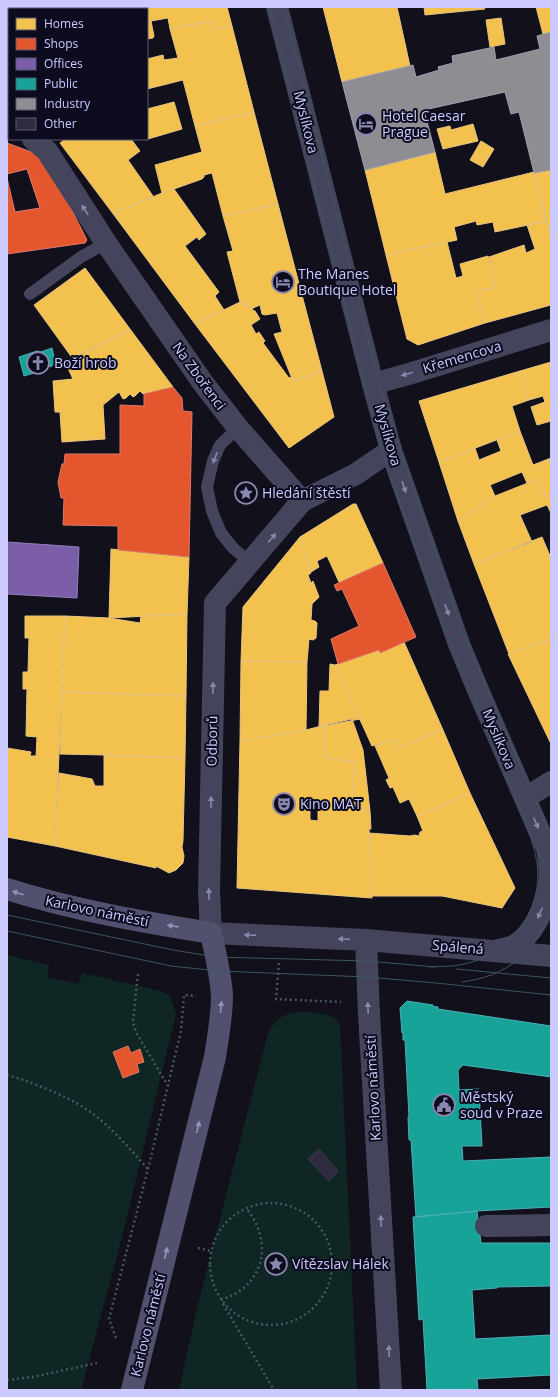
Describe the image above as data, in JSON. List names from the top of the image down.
{
  "streets": {
    "main road": ["Karlovo náměstí"],
    "street": [
      "Myslíkova",
      "Křemencova",
      "Na Zbořenci",
      "Odborů",
      "Spálená"
    ]
  },
  "crossings": [
    ["Myslíkova", "Křemencova"],
    ["Myslíkova", "Odborů"],
    ["Myslíkova", "Spálená"],
    ["Na Zbořenci", "Odborů"],
    ["Odborů", "Karlovo náměstí"],
    ["Karlovo náměstí", "Spálená"]
  ],
  "one_way": ["Myslíkova", "Křemencova", "Odborů"],
  "places": {
    "hotel": ["Hotel Caesar Prague", "The Manes Boutique Hotel"],
    "church": ["Boží hrob"],
    "place": ["Hledání štěstí", "Vítězslav Hálek"],
    "theatre": ["Kino MAT"],
    "public building": ["Městský soud v Praze"]
  },
  "legend": [
    "Homes",
    "Shops",
    "Offices",
    "Public",
    "Industry",
    "Other"
  ]
}
